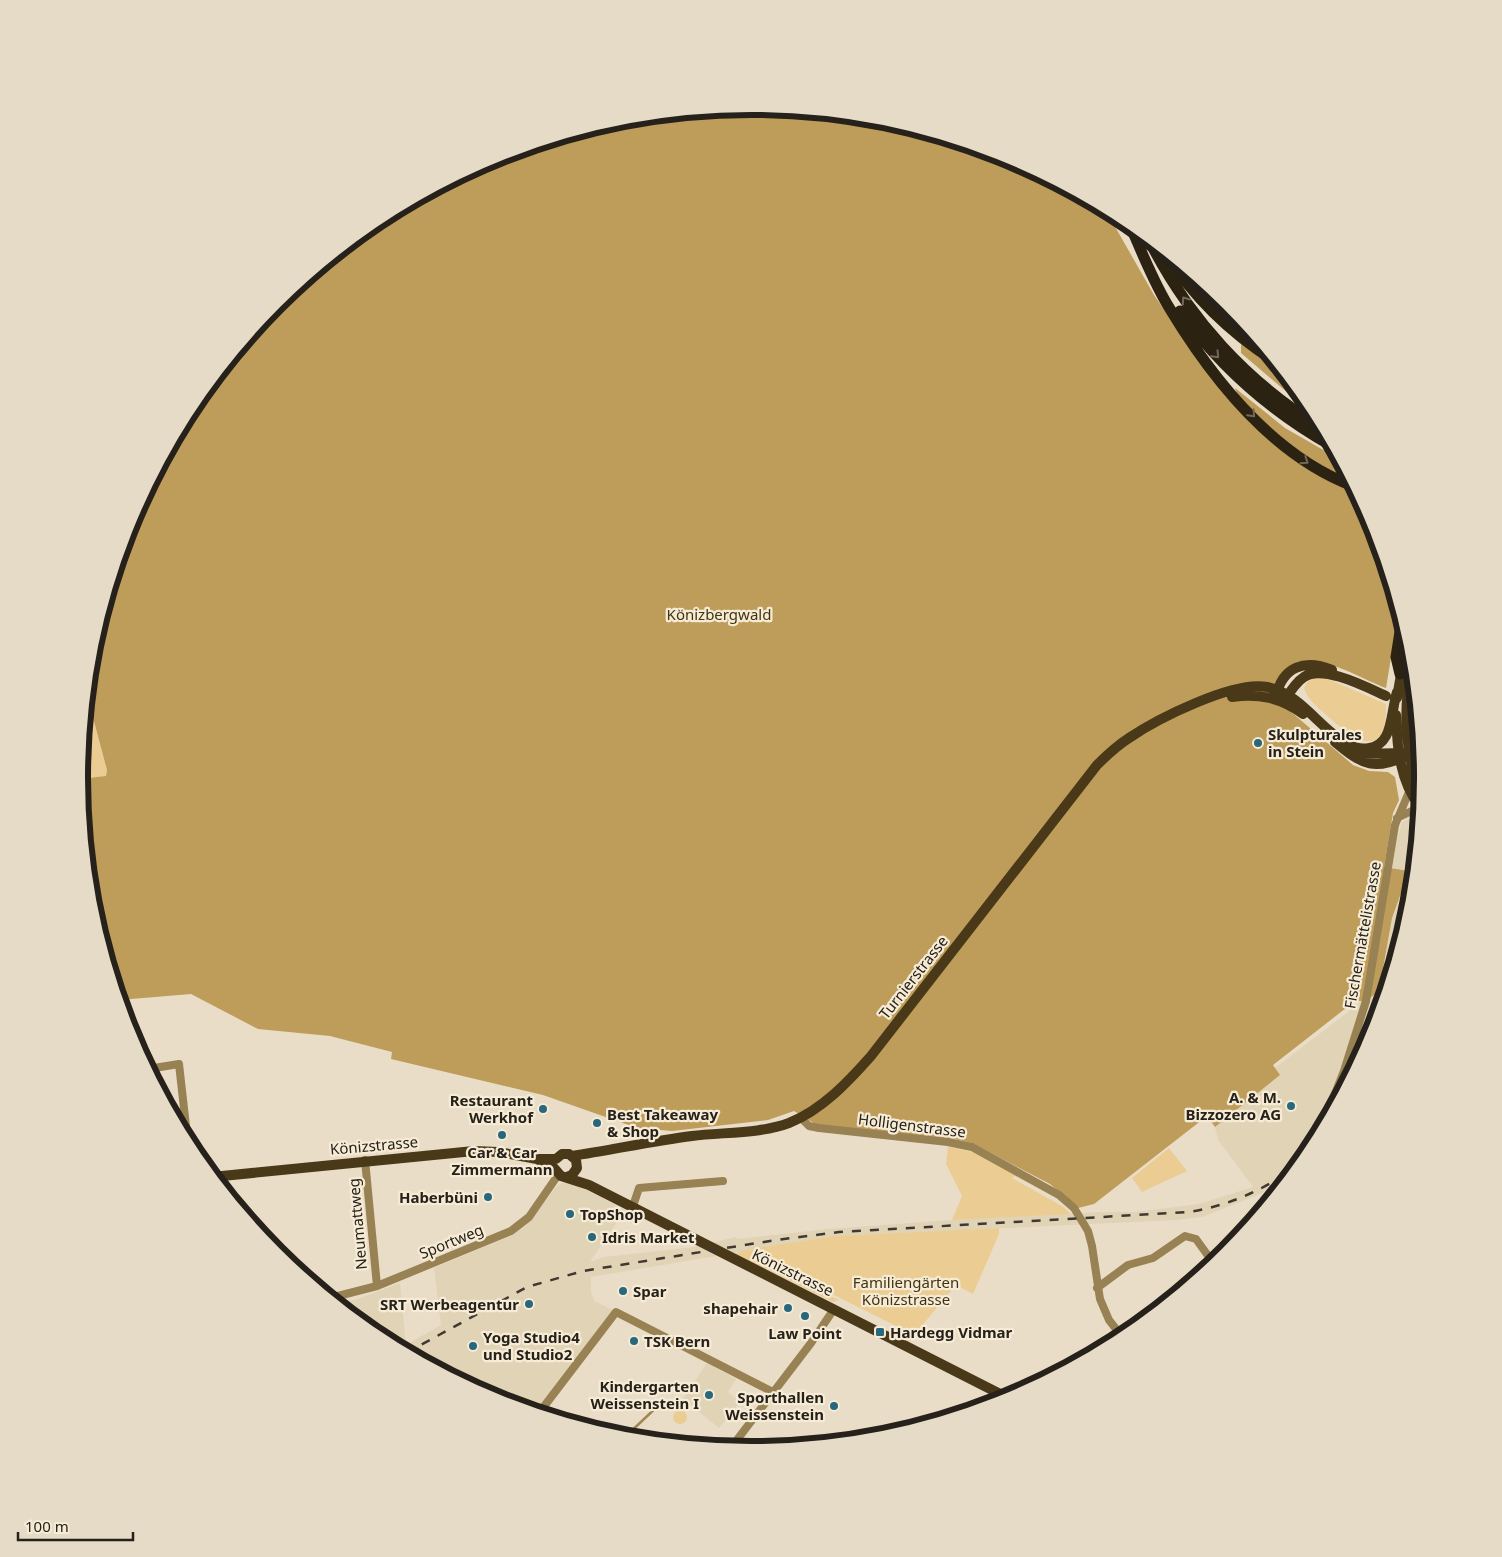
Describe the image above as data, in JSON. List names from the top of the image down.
{
  "streets": {
    "main road": ["Turnierstrasse", "Könizstrasse"],
    "street": [
      "Fischermättelistrasse",
      "Holligenstrasse",
      "Neumattweg",
      "Sportweg"
    ]
  },
  "crossings": [
    ["Turnierstrasse", "Holligenstrasse"],
    ["Turnierstrasse", "Könizstrasse"],
    ["Könizstrasse", "Neumattweg"],
    ["Könizstrasse", "Sportweg"],
    ["Neumattweg", "Sportweg"]
  ],
  "parks": ["Könizbergwald", "Familiengärten Könizstrasse"],
  "places": {
    "other": [
      "Skulpturales in Stein",
      "A. & M. Bizzozero AG",
      "Restaurant Werkhof",
      "Best Takeaway & Shop",
      "Car & Car Zimmermann",
      "Haberbüni",
      "TopShop",
      "Idris Market",
      "Spar",
      "SRT Werbeagentur",
      "shapehair",
      "Law Point",
      "TSK Bern",
      "Yoga Studio4 und Studio2",
      "Kindergarten Weissenstein I",
      "Sporthallen Weissenstein"
    ],
    "transit": ["Hardegg Vidmar"]
  },
  "scale_bar": "100 m"
}
